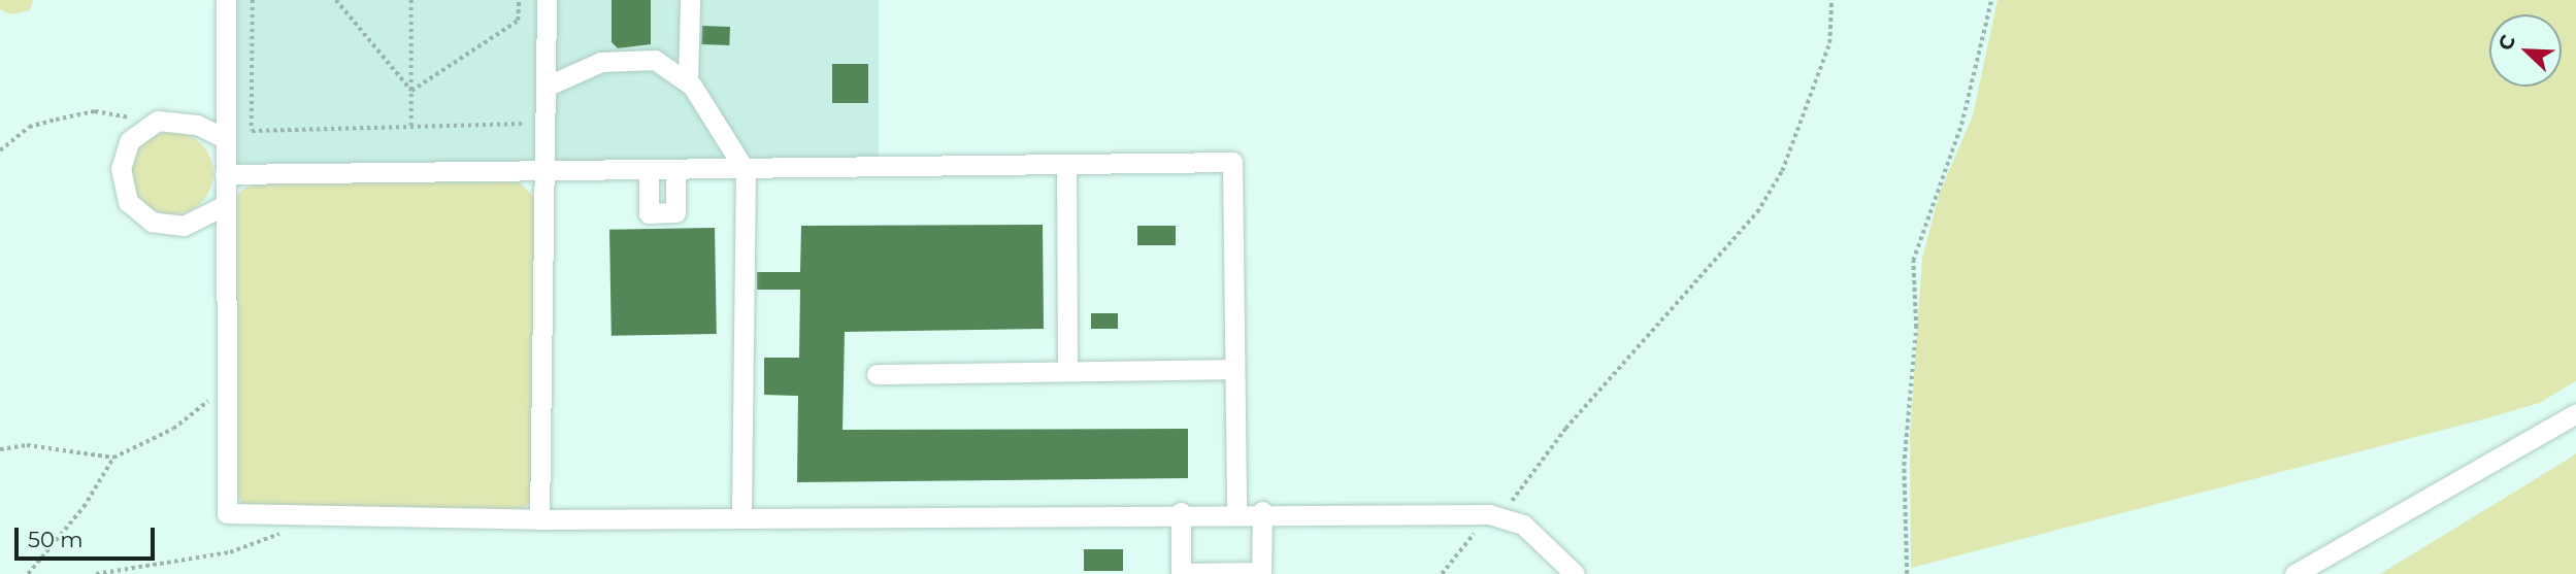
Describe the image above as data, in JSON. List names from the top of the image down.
{
  "scale_bar": "50 m",
  "north": "top left"
}
